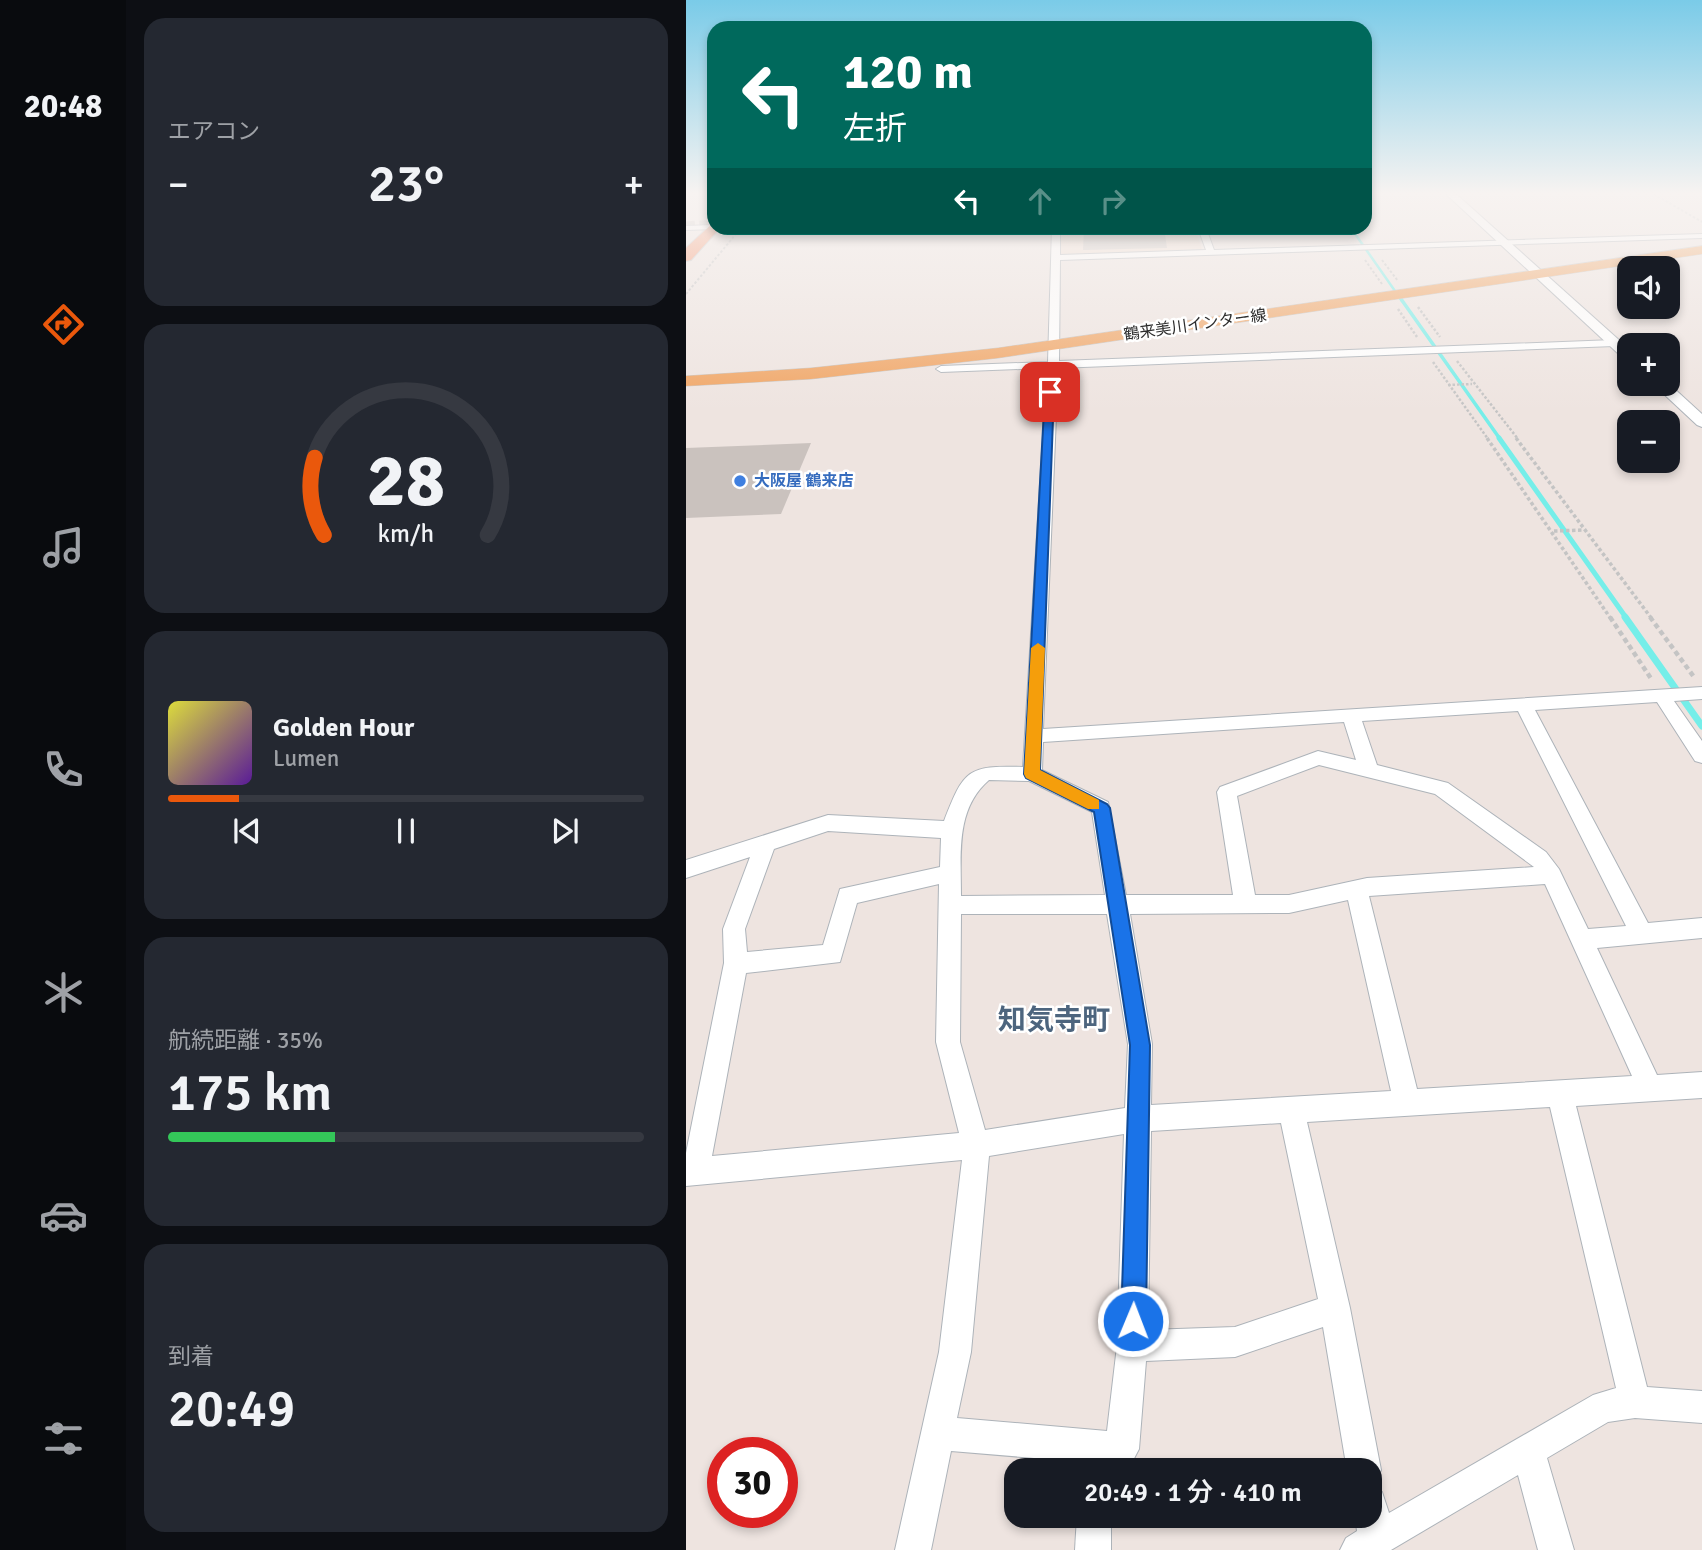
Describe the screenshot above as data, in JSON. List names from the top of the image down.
{
  "streets": {
    "main road": ["鶴来美川インター線"]
  },
  "districts": ["知気寺町"],
  "places": ["大阪屋 鶴来店"],
  "page": {
    "tabs": "20:48",
    "tile": [
      "エアコン",
      ["航続距離 · 35%", "175 km"],
      ["到着", "20:49"]
    ],
    "turn": ["120 m", "左折"],
    "heat": ["−", "23°", "+"],
    "map_buttons": ["+", "−"],
    "song": ["Golden Hour", "Lumen"],
    "limit": "30",
    "trip": "20:49 · 1 分 · 410 m",
    "gauge": ["28", "km/h"]
  }
}
